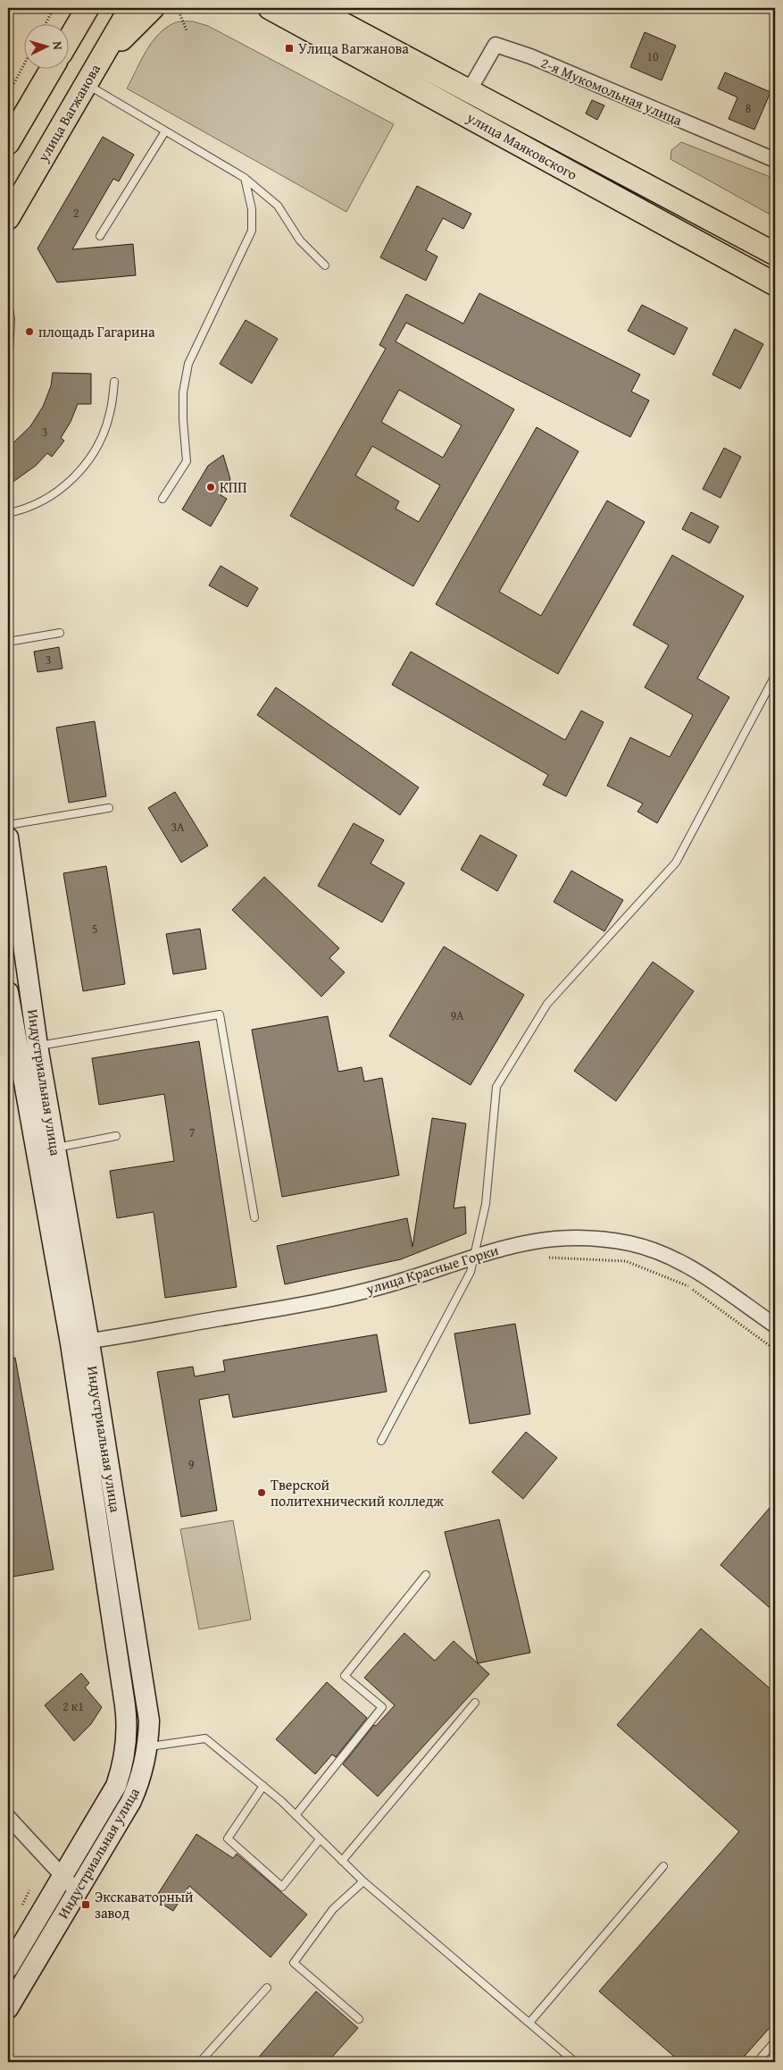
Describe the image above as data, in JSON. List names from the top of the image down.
{
  "streets": {
    "main road": ["улица Вагжанова", "улица Маяковского"],
    "street": ["2-я Мукомольная улица", "Индустриальная улица", "улица Красные Горки"]
  },
  "crossings": [
    ["2-я Мукомольная улица", "улица Маяковского"],
    ["Индустриальная улица", "улица Красные Горки"]
  ],
  "places": {
    "transit": ["Улица Вагжанова", "Экскаваторный завод"],
    "other": ["площадь Гагарина", "КПП", "Тверской политехнический колледж"]
  },
  "house_numbers": [
    "10",
    "8",
    "2",
    "3",
    "3",
    "3А",
    "5",
    "9А",
    "7",
    "9",
    "2 к1"
  ],
  "north": "right"
}
